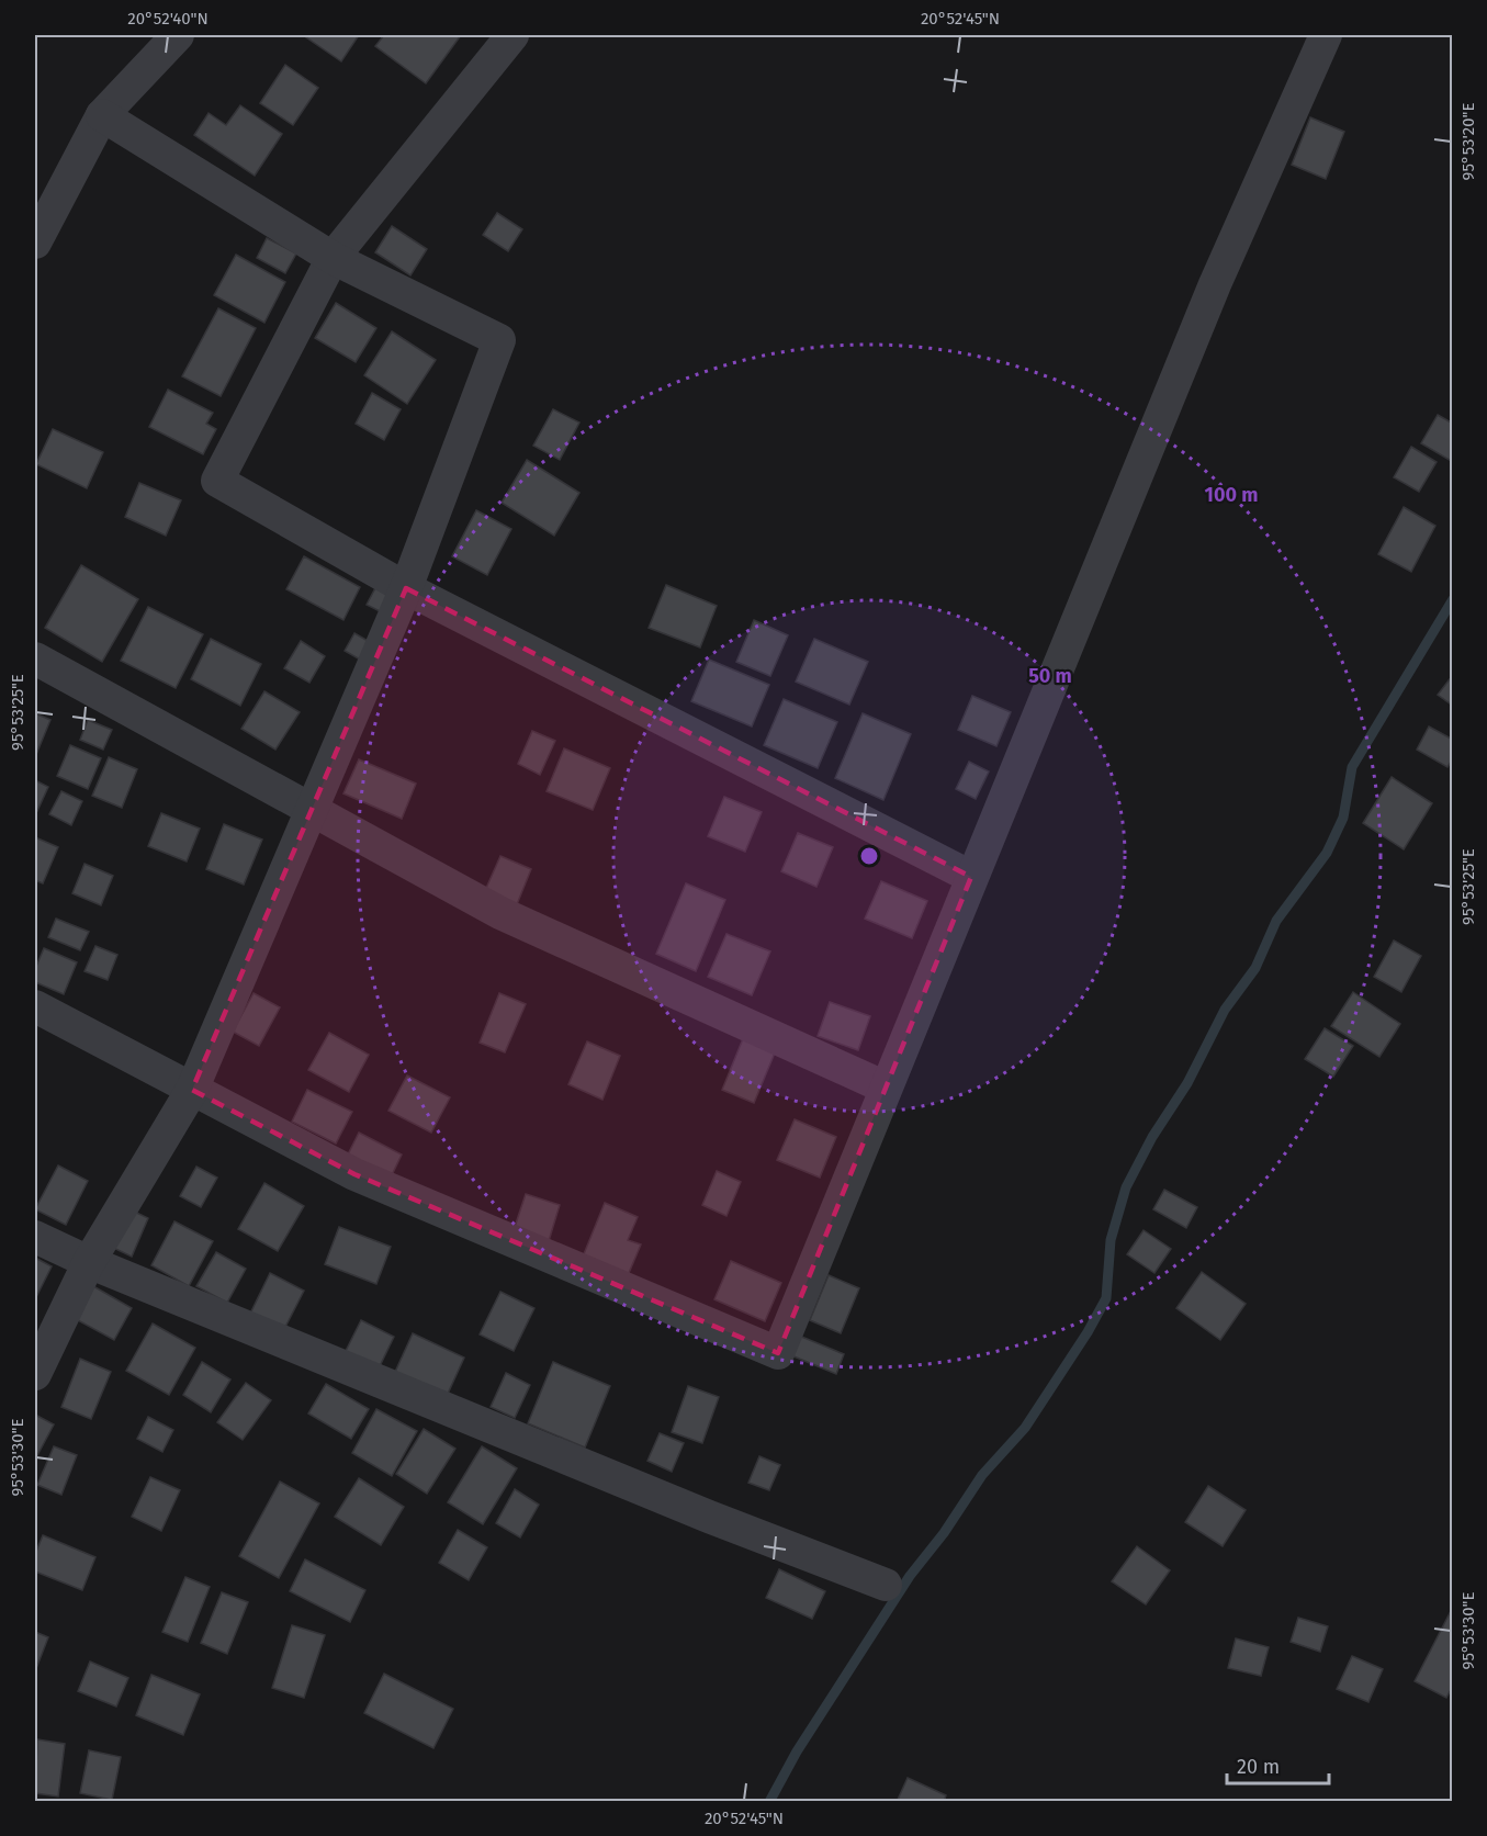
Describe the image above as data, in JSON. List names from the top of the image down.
{
  "scale_bar": "20 m",
  "coordinates": [
    "20°52'40\"N",
    "20°52'45\"N",
    "95°53'20\"E",
    "95°53'25\"E",
    "95°53'30\"E"
  ],
  "rings": ["100 m", "50 m"]
}
